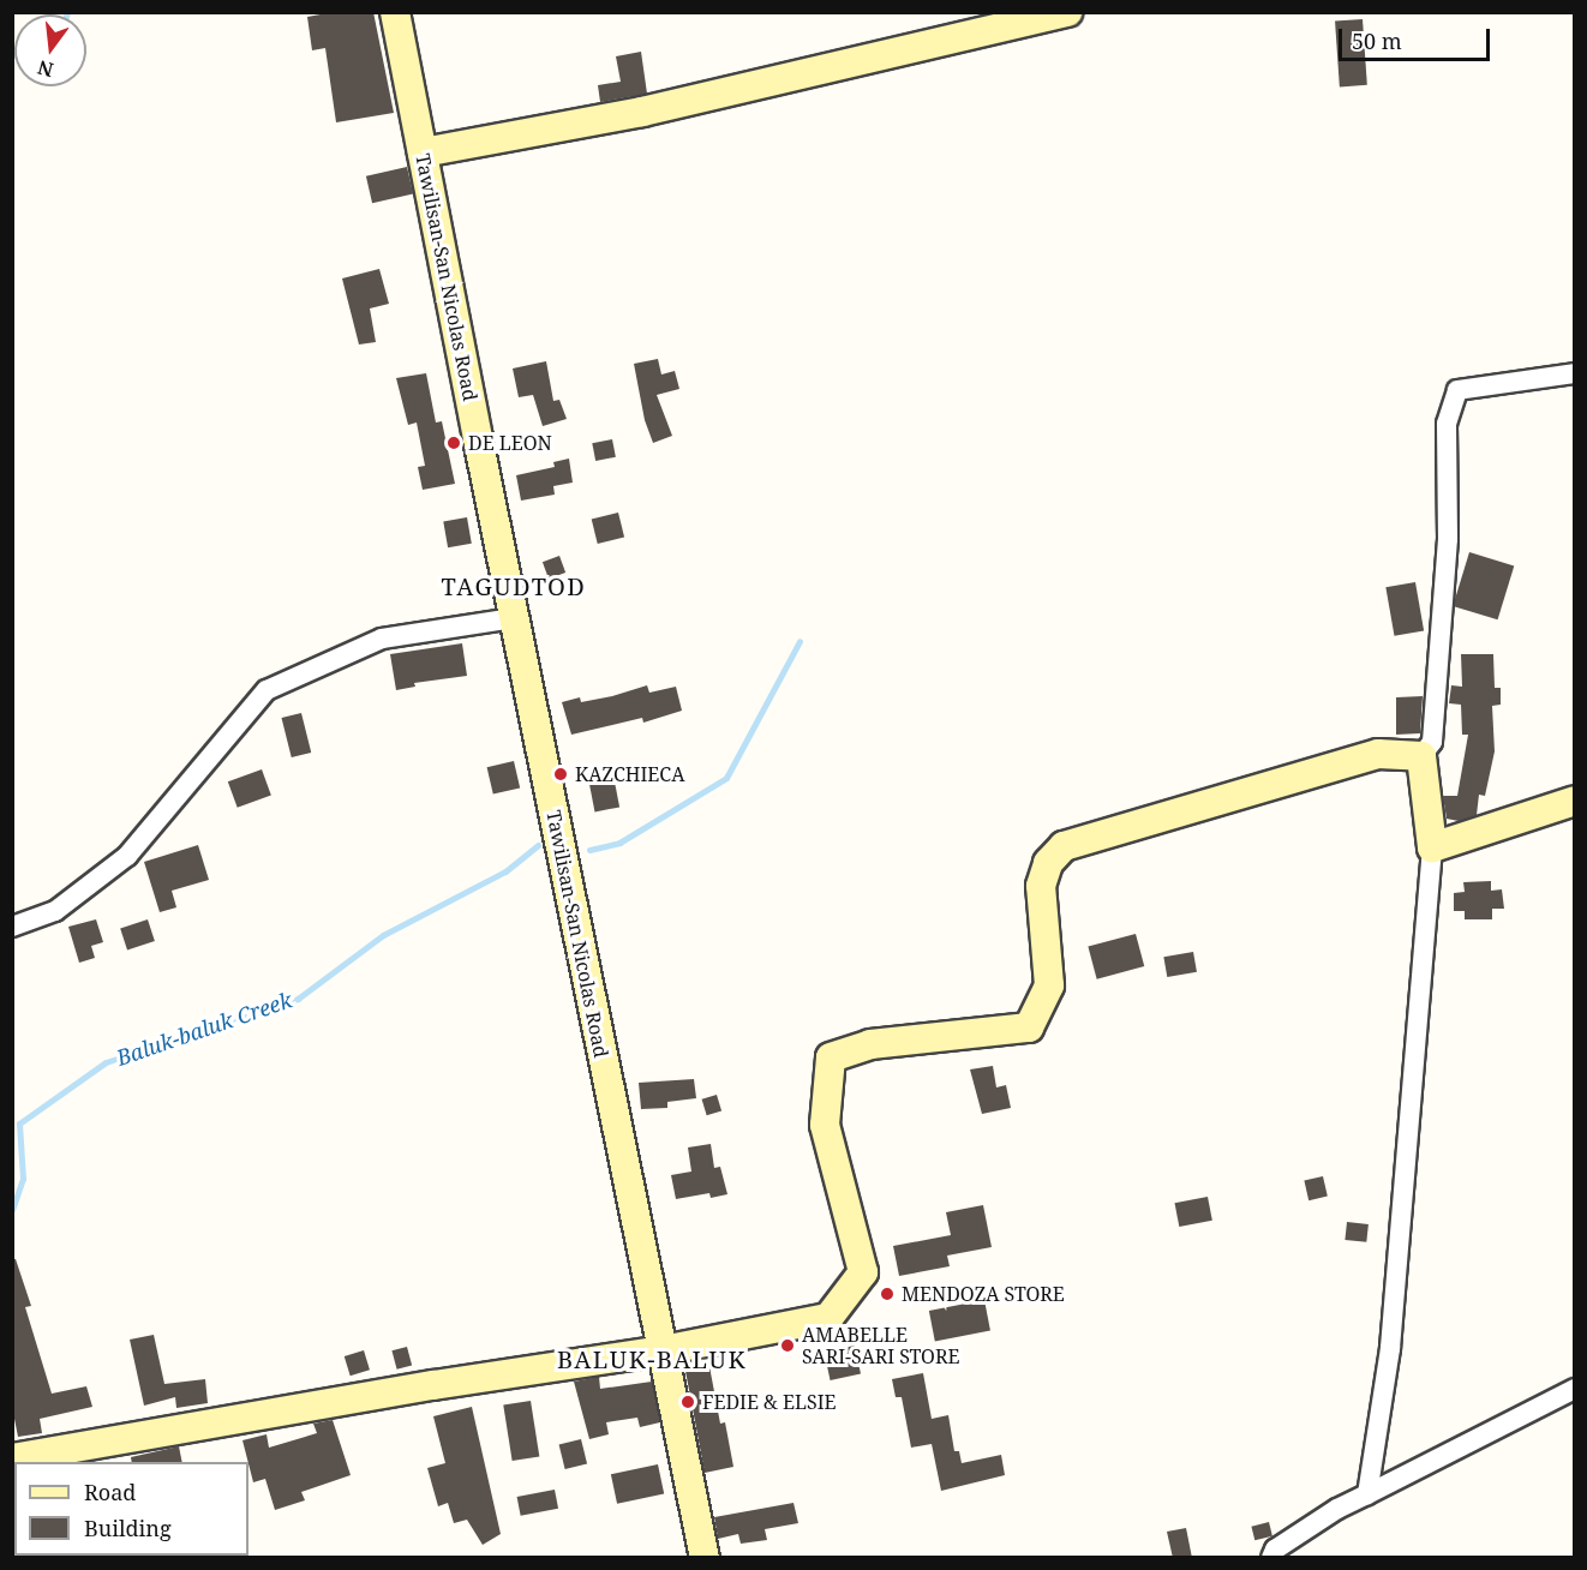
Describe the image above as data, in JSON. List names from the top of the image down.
{
  "streets": {
    "street": ["Tawilisan-San Nicolas Road"]
  },
  "districts": ["TAGUDTOD", "BALUK-BALUK"],
  "water": ["Baluk-baluk Creek"],
  "places": [
    "DE LEON",
    "KAZCHIECA",
    "MENDOZA STORE",
    "AMABELLE SARI-SARI STORE",
    "FEDIE & ELSIE"
  ],
  "legend": ["Road", "Building"],
  "scale_bar": "50 m",
  "north": "bottom"
}
